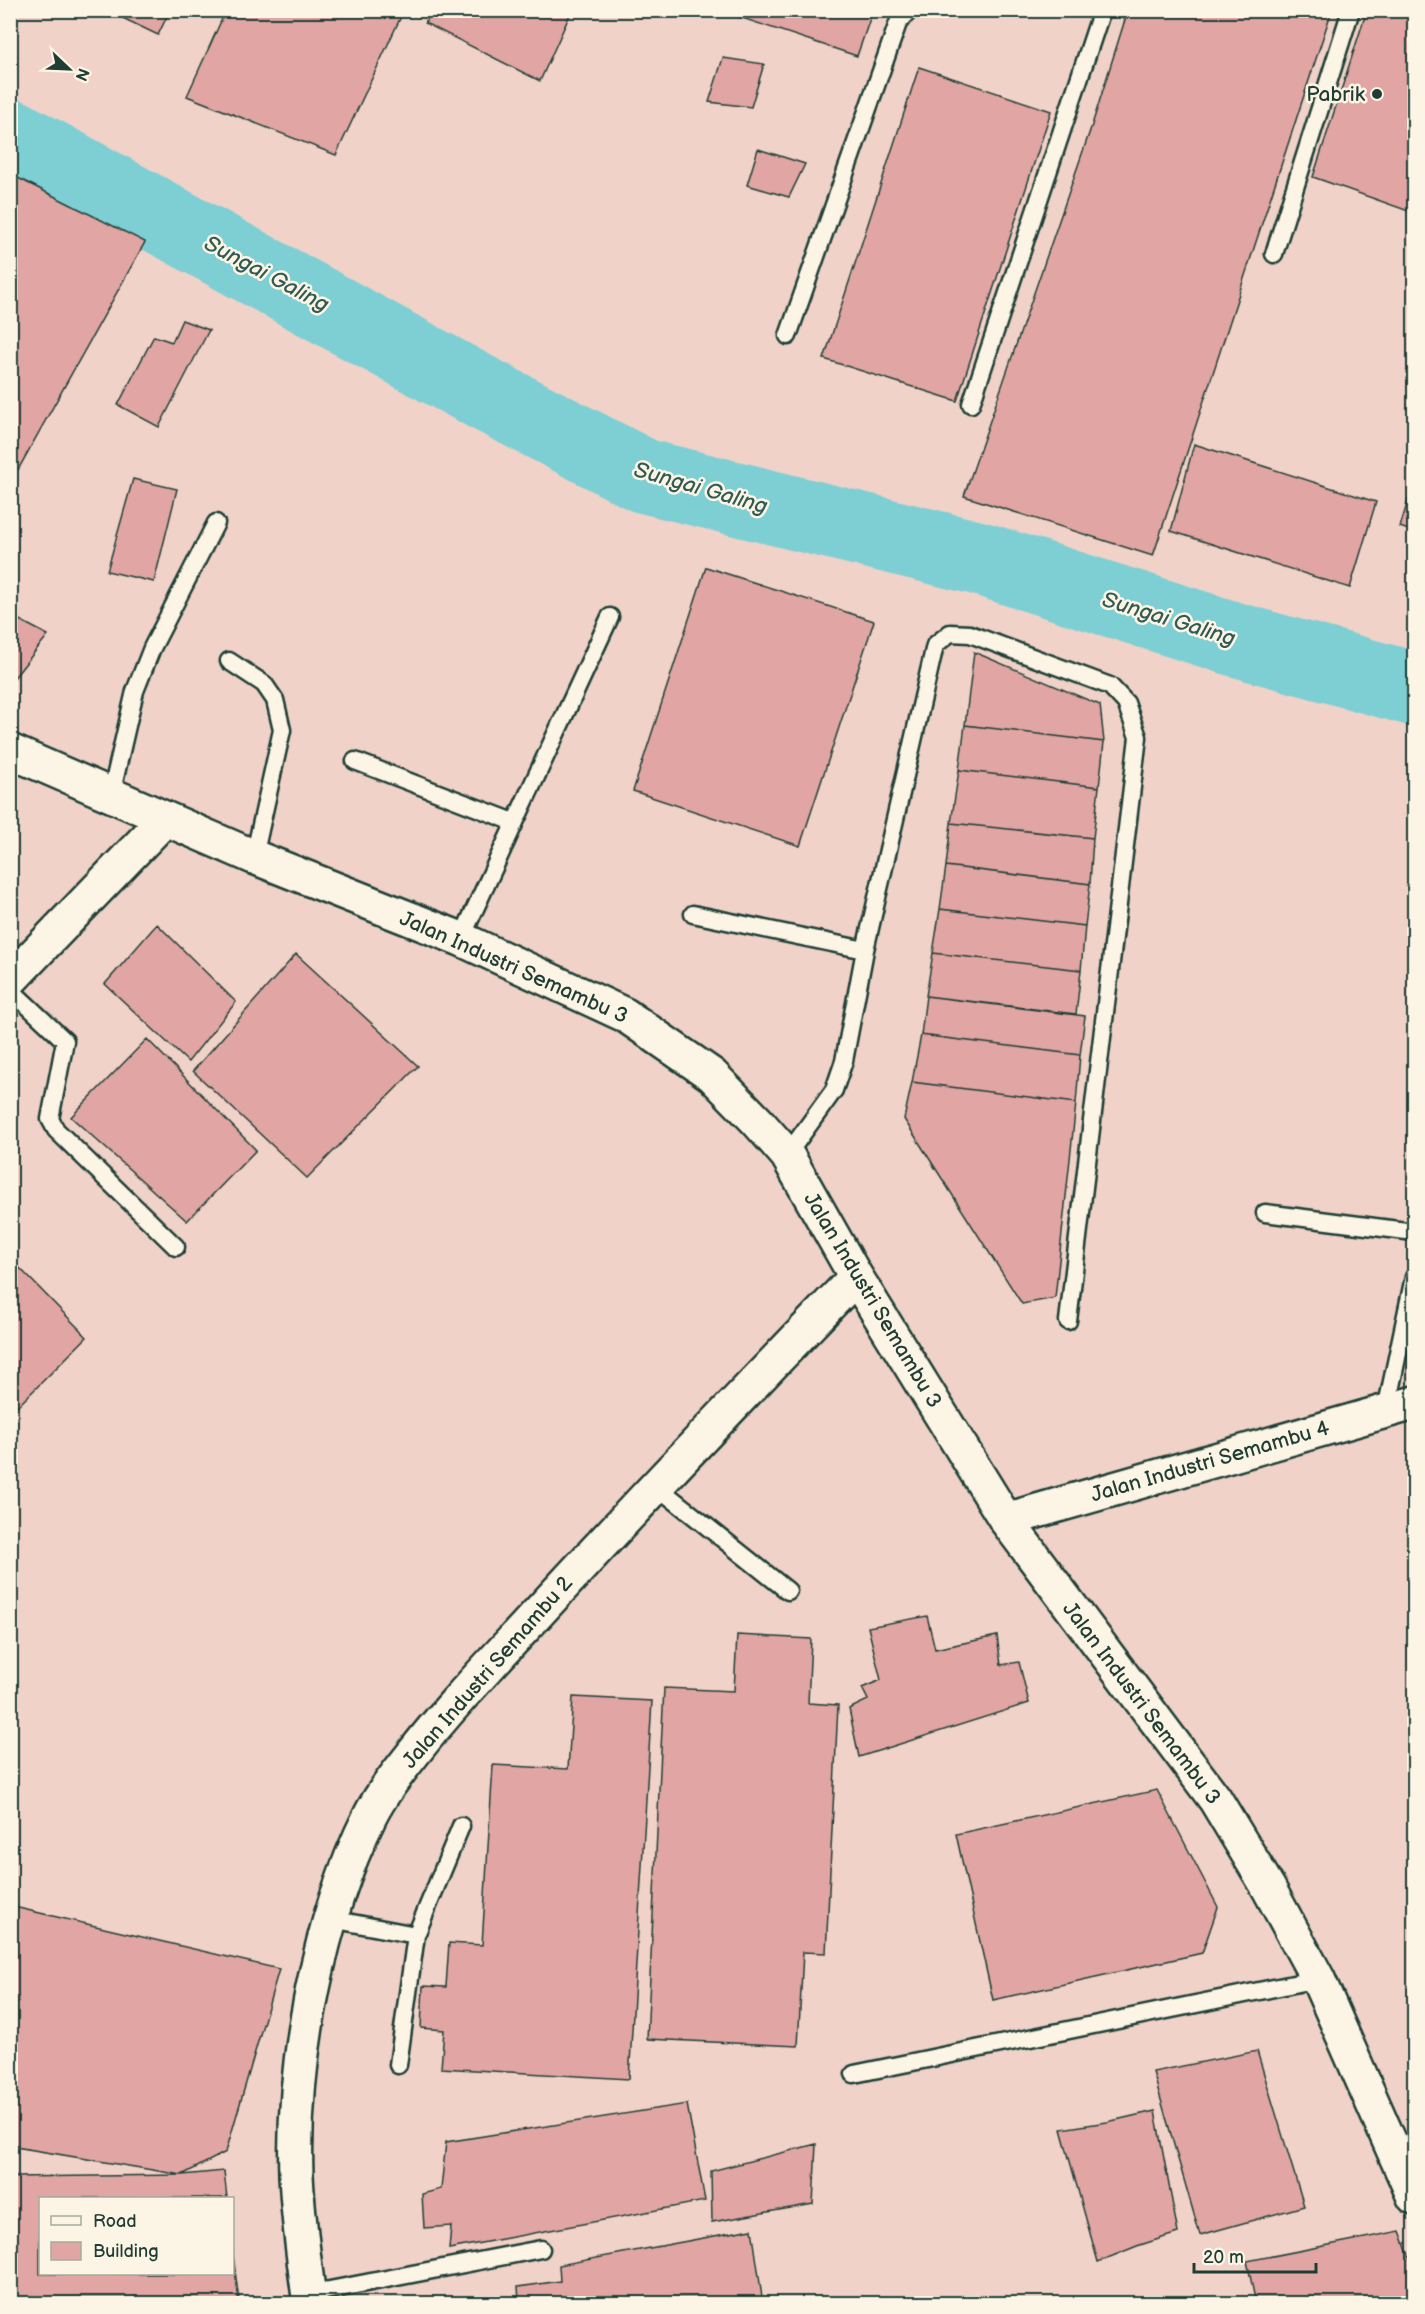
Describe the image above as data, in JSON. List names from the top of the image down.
{
  "streets": {
    "street": ["Jalan Industri Semambu 3", "Jalan Industri Semambu 4", "Jalan Industri Semambu 2"]
  },
  "crossings": [
    ["Jalan Industri Semambu 3", "Jalan Industri Semambu 4"],
    ["Jalan Industri Semambu 3", "Jalan Industri Semambu 2"]
  ],
  "water": ["Sungai Galing"],
  "places": ["Pabrik"],
  "legend": ["Road", "Building"],
  "scale_bar": "20 m",
  "north": "bottom right"
}
